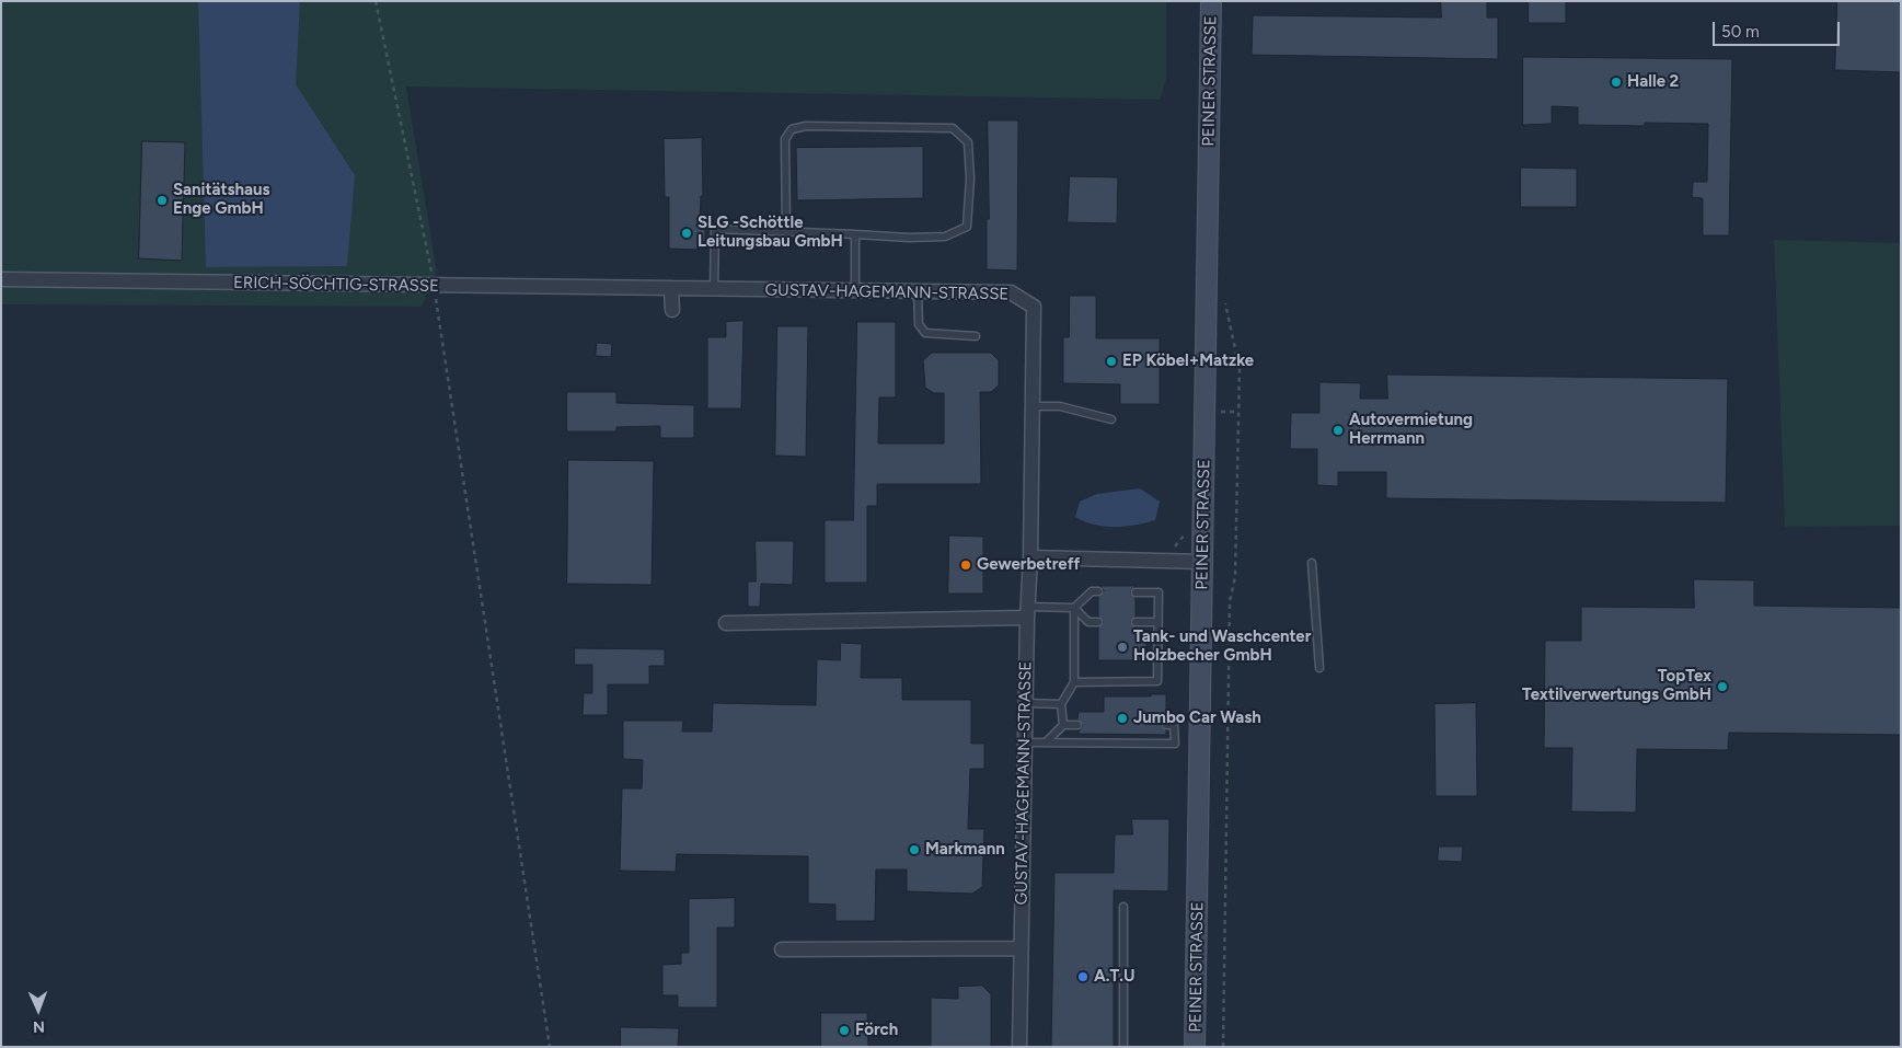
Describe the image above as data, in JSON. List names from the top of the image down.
{
  "streets": {
    "main road": ["PEINER STRASSE"],
    "street": ["ERICH-SÖCHTIG-STRASSE", "GUSTAV-HAGEMANN-STRASSE"]
  },
  "crossings": [
    ["ERICH-SÖCHTIG-STRASSE", "GUSTAV-HAGEMANN-STRASSE"]
  ],
  "places": [
    "Halle 2",
    "Sanitätshaus Enge GmbH",
    "SLG -Schöttle Leitungsbau GmbH",
    "EP Köbel+Matzke",
    "Autovermietung Herrmann",
    "Gewerbetreff",
    "Tank- und Waschcenter Holzbecher GmbH",
    "TopTex Textilverwertungs GmbH",
    "Jumbo Car Wash",
    "Markmann",
    "A.T.U",
    "Förch"
  ],
  "scale_bar": "50 m",
  "north": "bottom"
}
